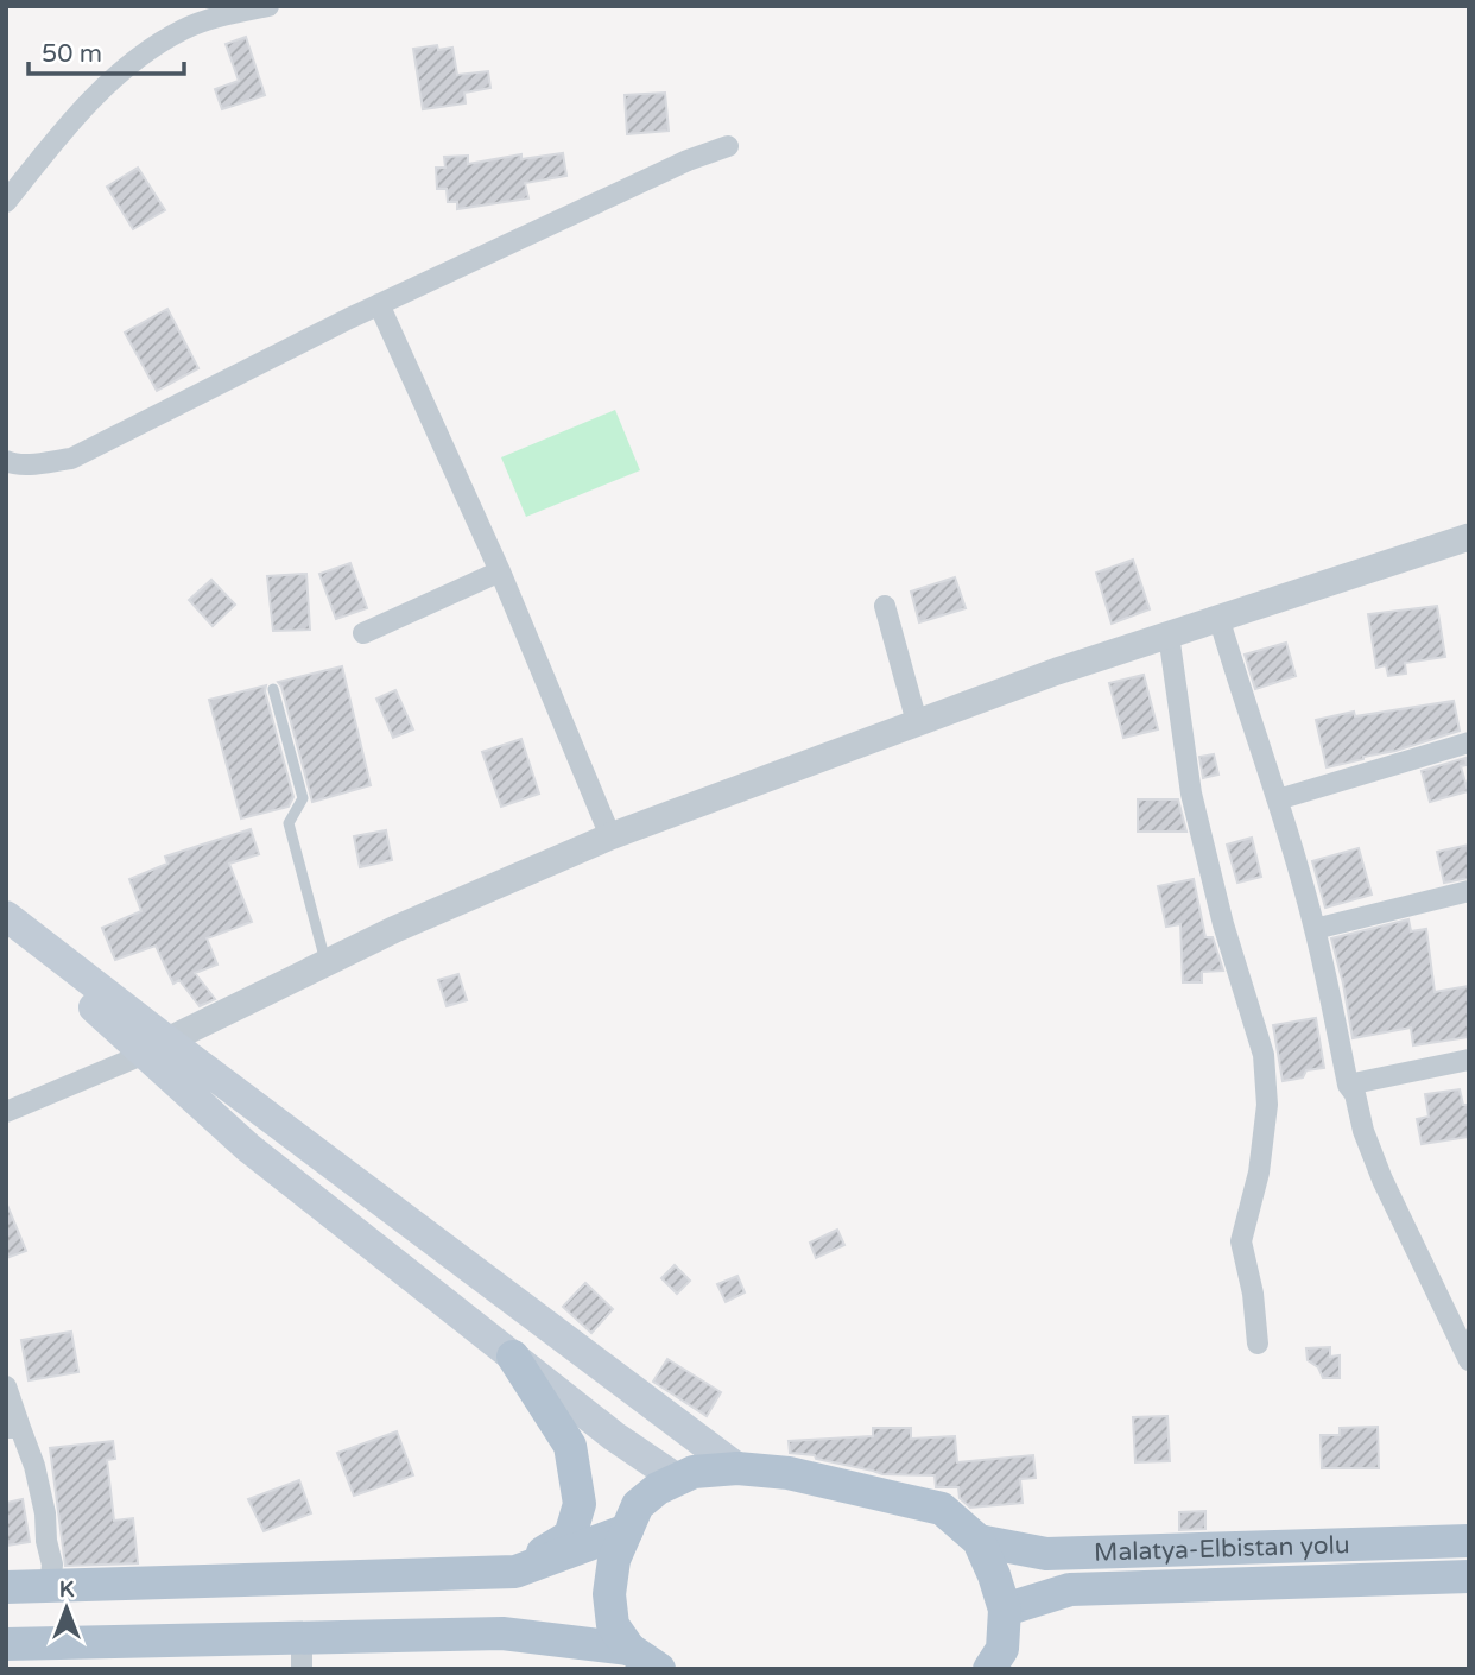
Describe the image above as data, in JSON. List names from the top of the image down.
{
  "streets": {
    "main road": ["Malatya-Elbistan yolu"]
  },
  "scale_bar": "50 m",
  "north": "top"
}
